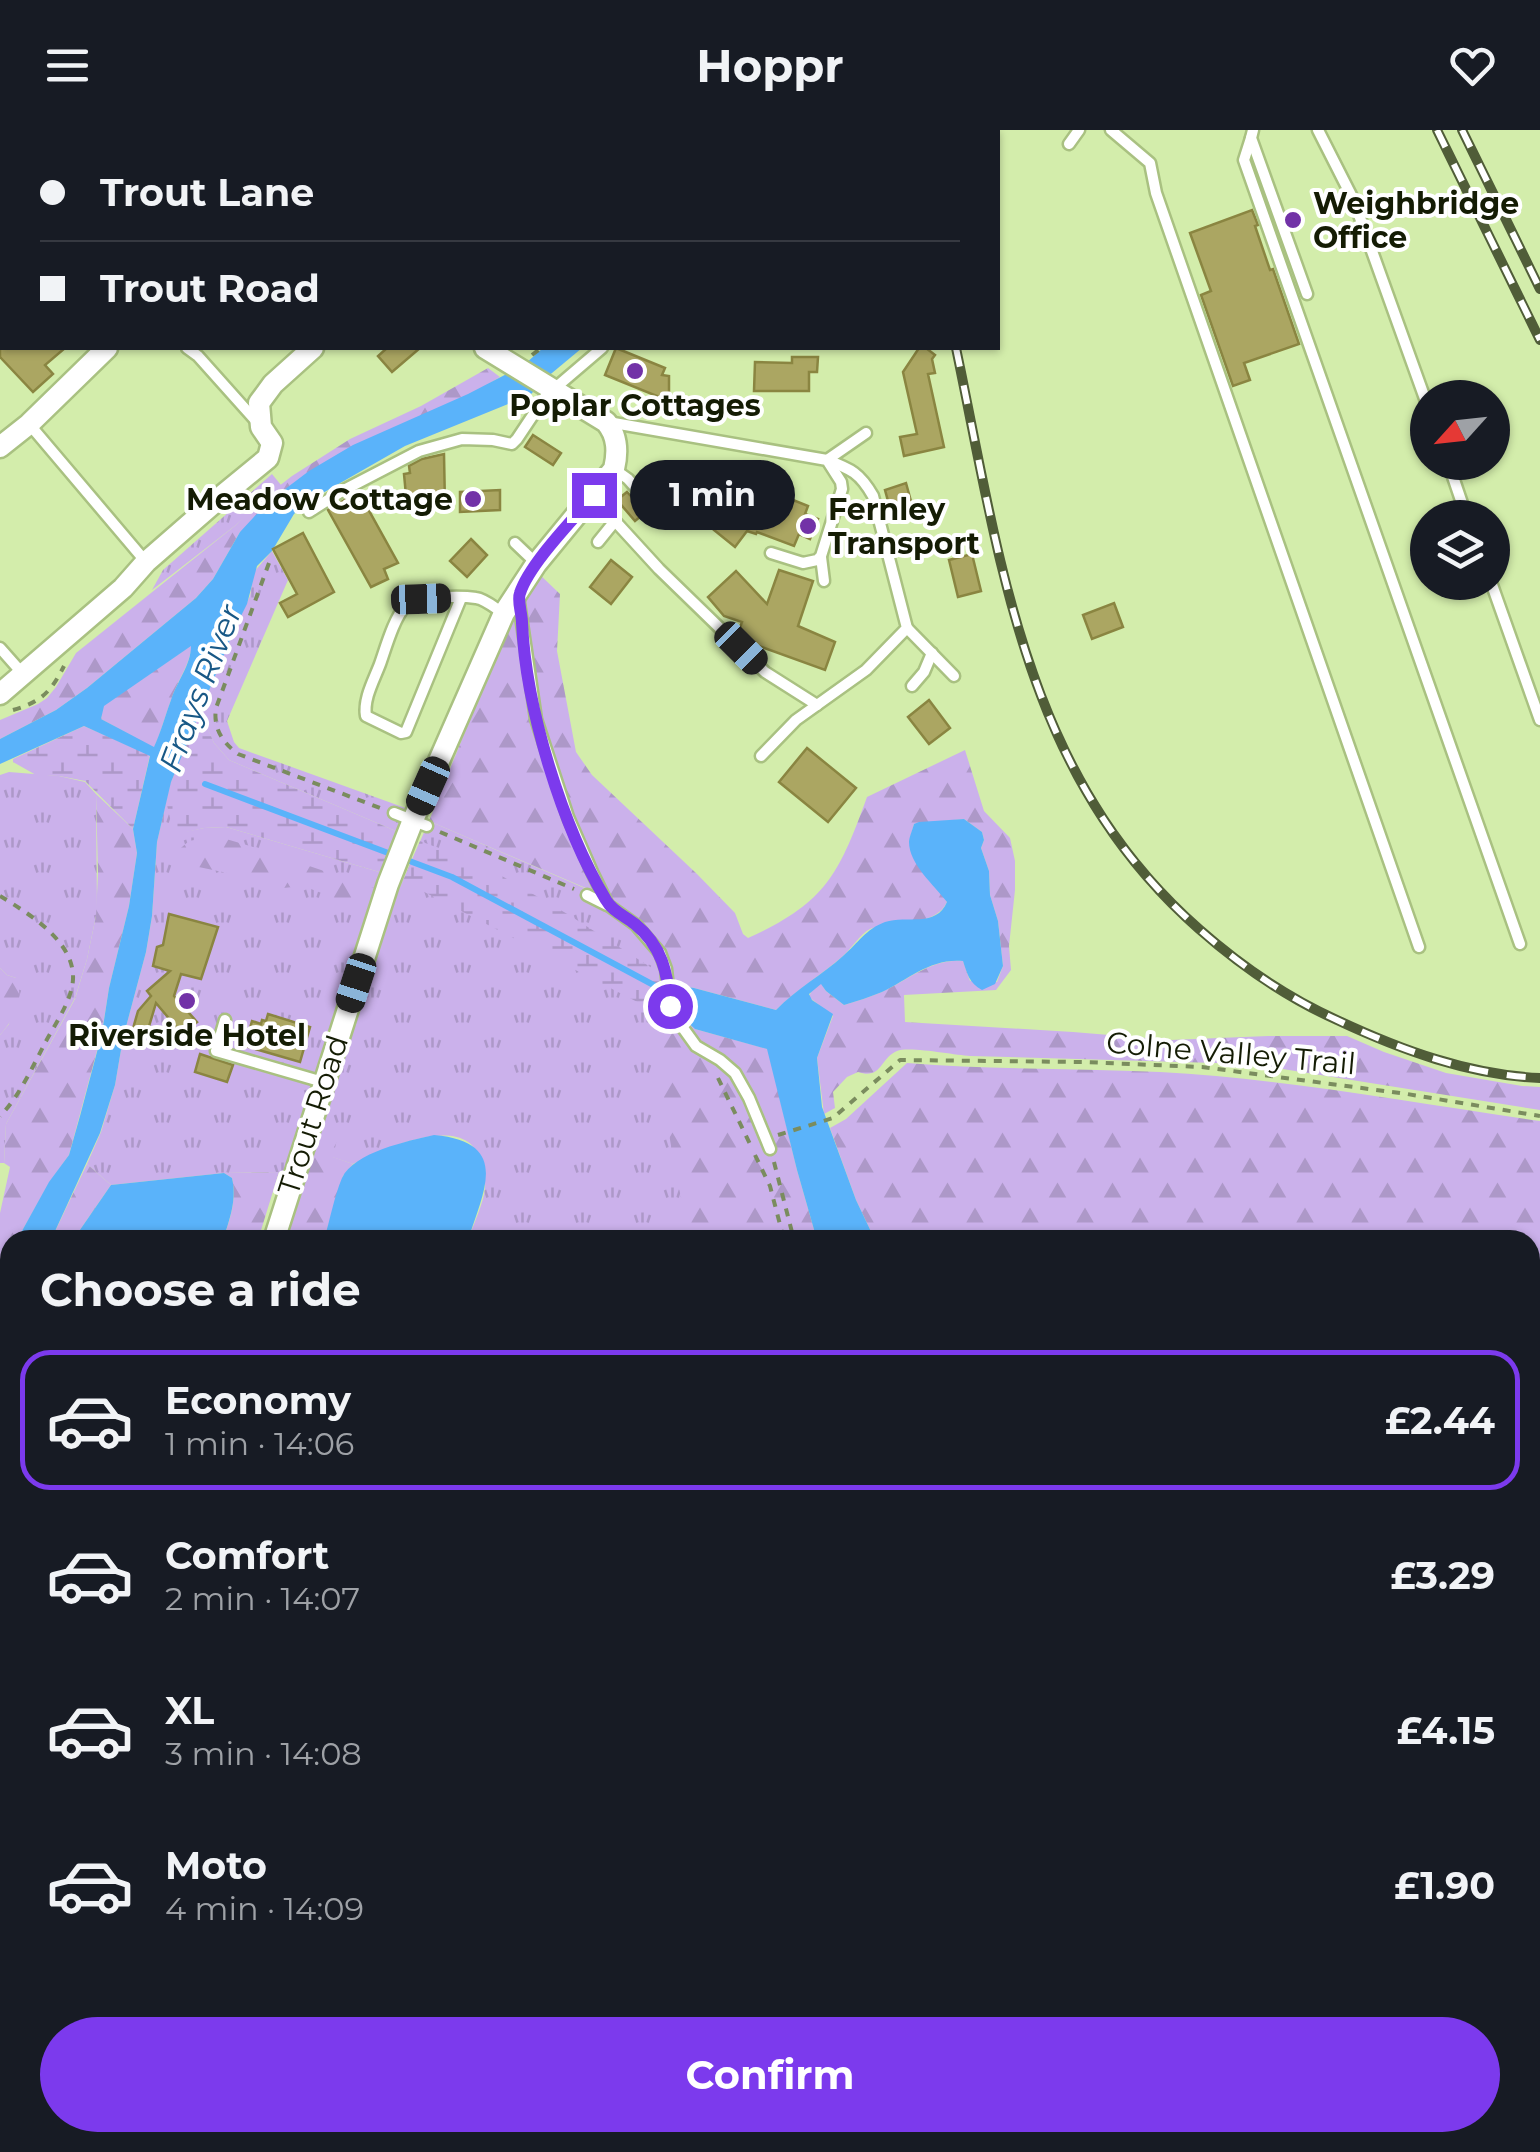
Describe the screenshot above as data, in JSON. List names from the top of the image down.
{
  "streets": {
    "street": ["Trout Road"],
    "path": ["Colne Valley Trail"]
  },
  "water": ["Frays River"],
  "places": [
    "Weighbridge Office",
    "Poplar Cottages",
    "Meadow Cottage",
    "Fernley Transport",
    "Riverside Hotel"
  ],
  "north": "bottom left",
  "page": {
    "header": "Hoppr",
    "banner": ["Trout Lane", "Trout Road"],
    "bubble": "1 min",
    "heading": "Choose a ride",
    "list": [
      {
        "name": "Economy",
        "note": "1 min · 14:06",
        "value": "£2.44"
      },
      {
        "name": "Comfort",
        "note": "2 min · 14:07",
        "value": "£3.29"
      },
      {
        "name": "XL",
        "note": "3 min · 14:08",
        "value": "£4.15"
      },
      {
        "name": "Moto",
        "note": "4 min · 14:09",
        "value": "£1.90"
      }
    ],
    "buttons": "Confirm"
  }
}
